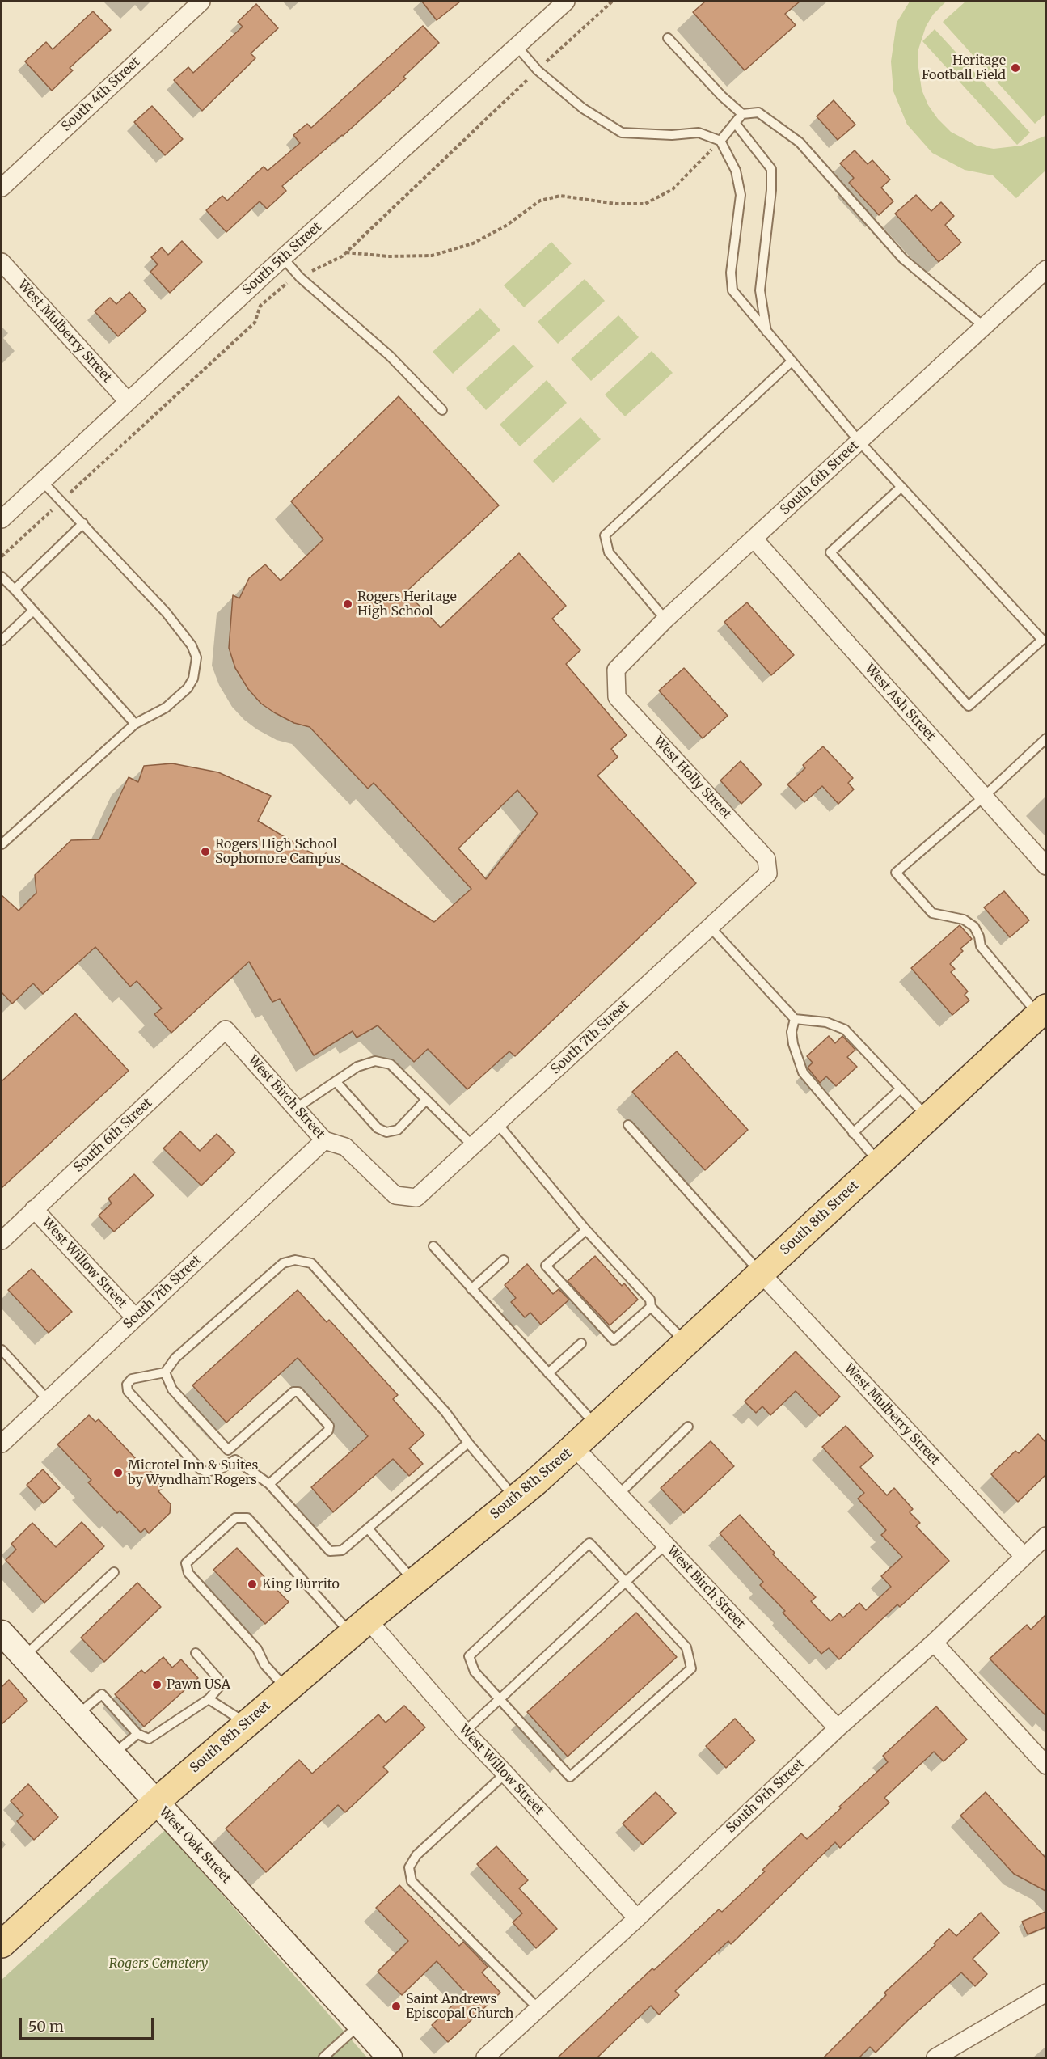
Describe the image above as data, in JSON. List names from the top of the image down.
{
  "streets": {
    "main road": ["South 8th Street"],
    "street": [
      "South 4th Street",
      "South 5th Street",
      "West Mulberry Street",
      "South 6th Street",
      "West Ash Street",
      "West Holly Street",
      "South 7th Street",
      "West Birch Street",
      "West Willow Street",
      "South 9th Street",
      "West Oak Street"
    ]
  },
  "crossings": [
    ["South 5th Street", "West Mulberry Street"],
    ["West Mulberry Street", "South 8th Street"],
    ["West Mulberry Street", "South 9th Street"],
    ["South 6th Street", "West Ash Street"],
    ["South 6th Street", "West Holly Street"],
    ["South 6th Street", "West Birch Street"],
    ["South 6th Street", "West Willow Street"],
    ["West Holly Street", "South 7th Street"],
    ["South 7th Street", "West Birch Street"],
    ["South 7th Street", "West Willow Street"],
    ["West Birch Street", "South 8th Street"],
    ["West Birch Street", "South 9th Street"],
    ["South 8th Street", "West Willow Street"],
    ["South 8th Street", "West Oak Street"],
    ["West Willow Street", "South 9th Street"]
  ],
  "parks": ["Rogers Cemetery"],
  "places": [
    "Heritage Football Field",
    "Rogers Heritage High School",
    "Rogers High School Sophomore Campus",
    "Microtel Inn & Suites by Wyndham Rogers",
    "King Burrito",
    "Pawn USA",
    "Saint Andrews Episcopal Church"
  ],
  "scale_bar": "50 m"
}
